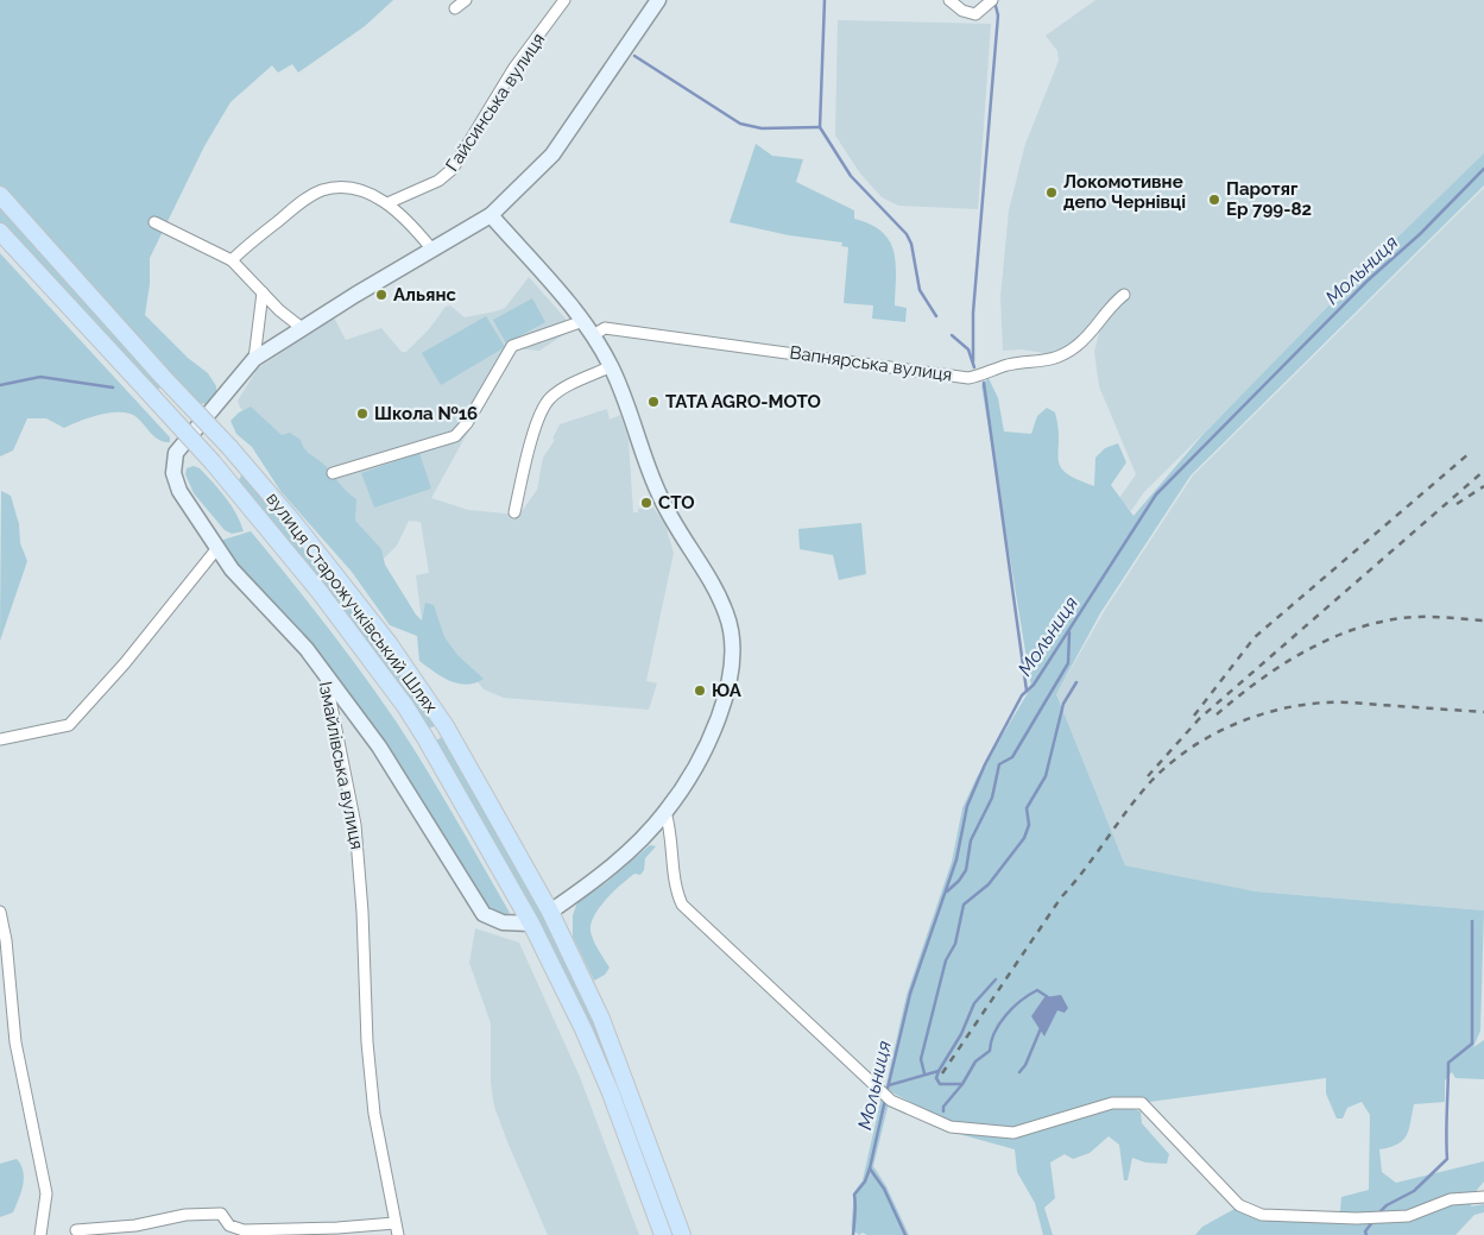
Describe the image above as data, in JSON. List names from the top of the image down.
{
  "streets": {
    "main road": ["вулиця Старожучківський Шлях"],
    "street": ["Гайсинська вулиця", "Вапнярська вулиця", "Ізмайлівська вулиця"]
  },
  "water": ["Мольниця"],
  "places": [
    "Локомотивне депо Чернівці",
    "Паротяг Ер 799-82",
    "Альянс",
    "TATA AGRO-MOTO",
    "Школа №16",
    "СТО",
    "ЮА"
  ]
}
